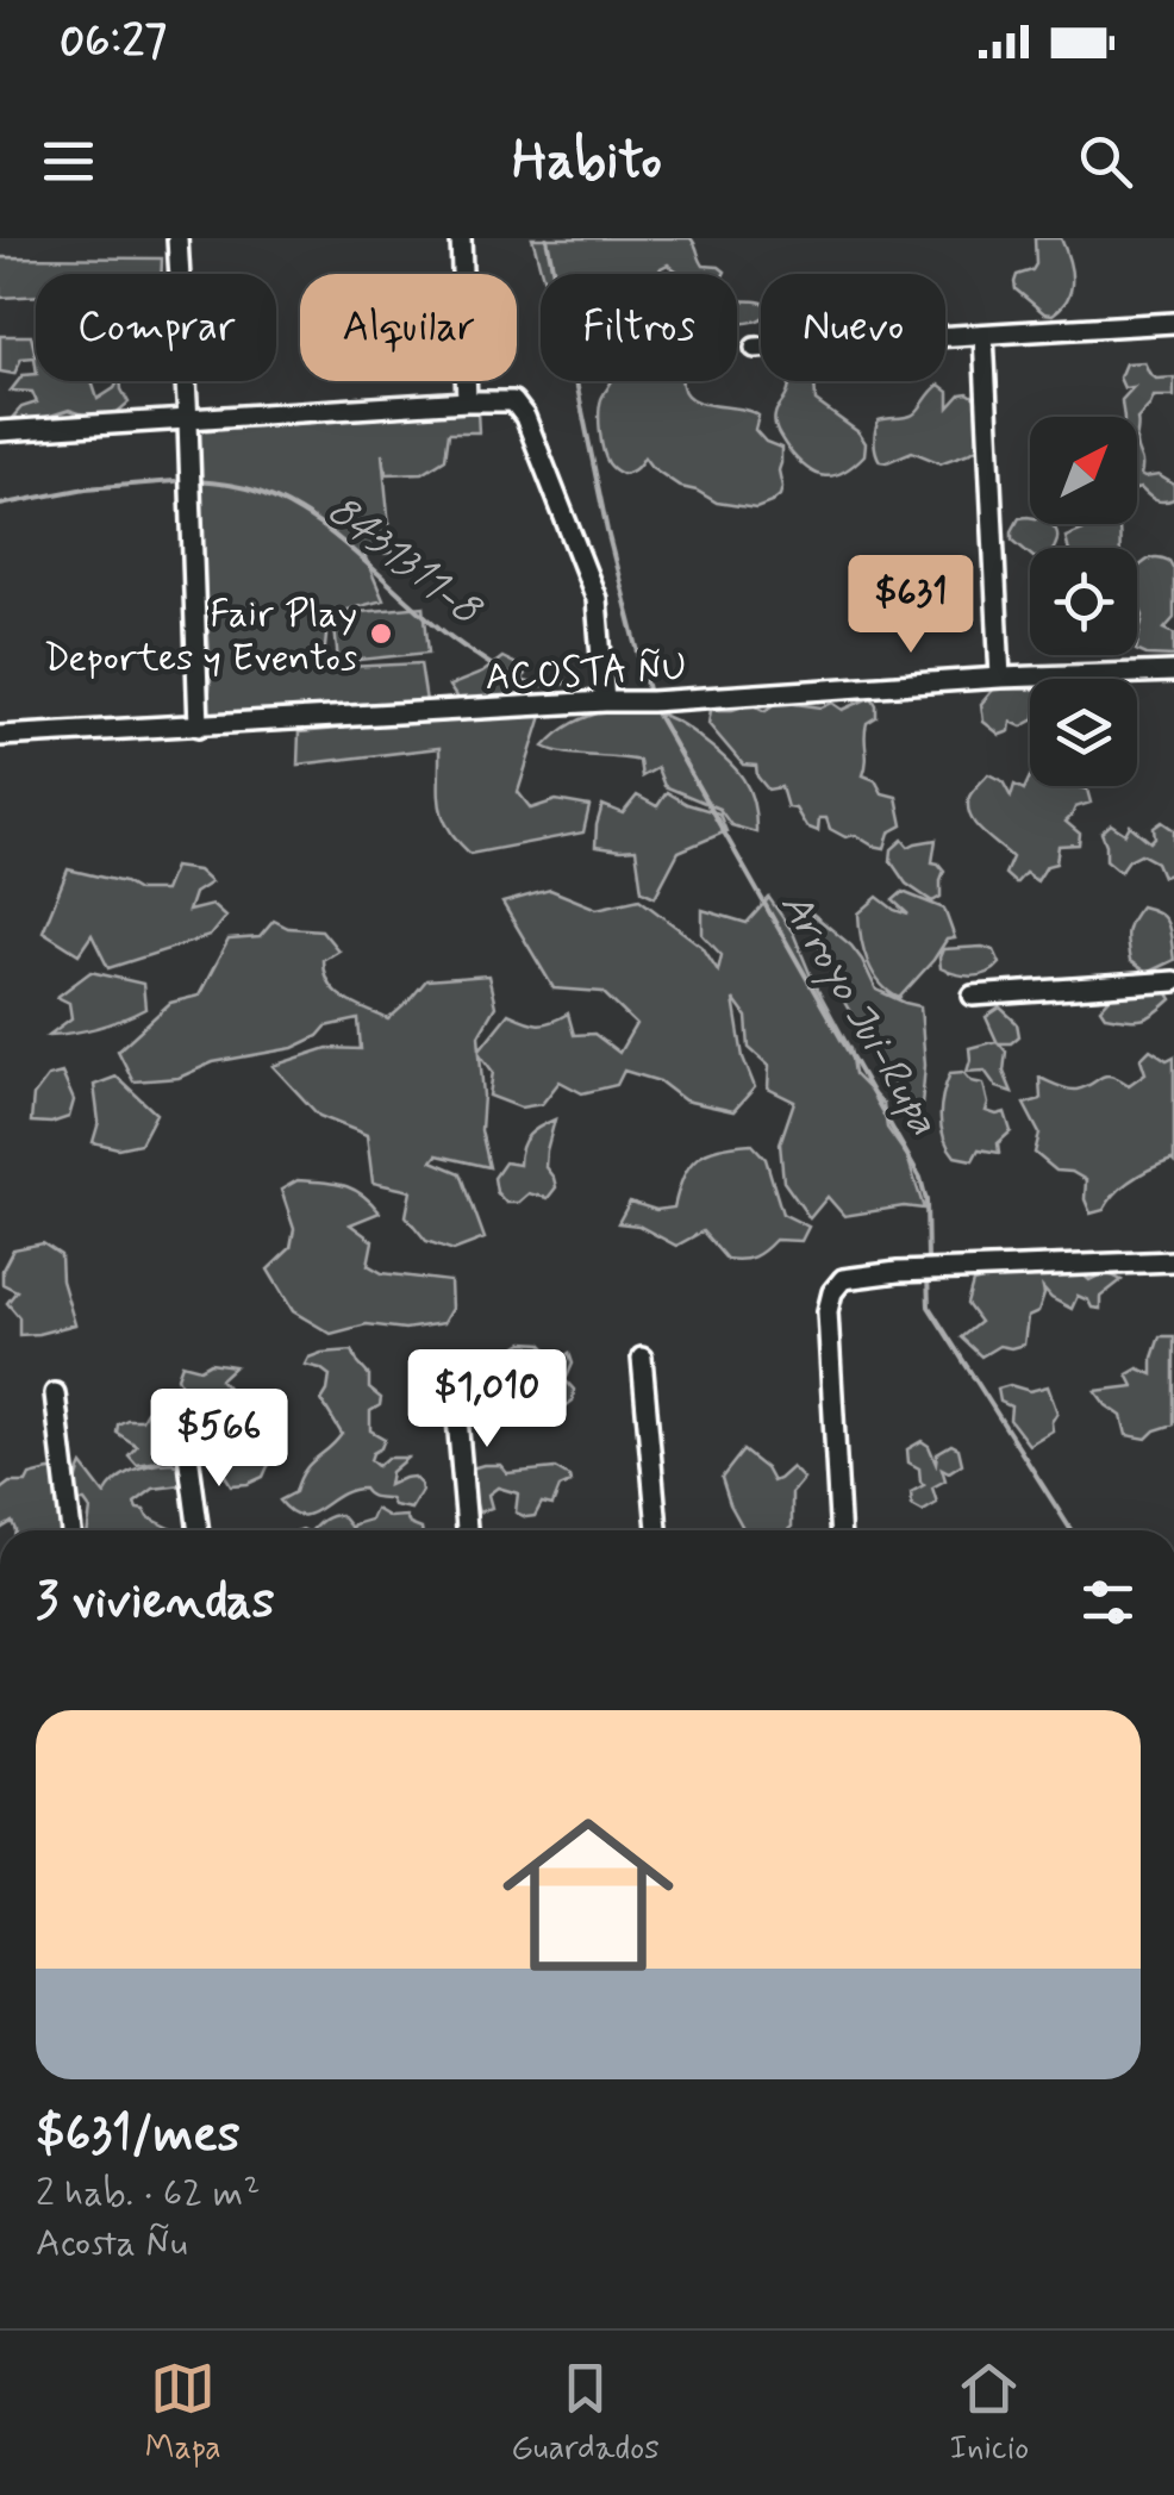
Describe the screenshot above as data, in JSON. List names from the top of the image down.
{
  "streets": {
    "street": ["ACOSTA ÑU"]
  },
  "water": ["8431311-8", "Arroyo Jui-Rupa"],
  "places": ["Fair Play Deportes y Eventos"],
  "north": "top right",
  "page": {
    "status": "06:27",
    "header": "Habito",
    "chip": [
      "Comprar",
      "Alquilar",
      "Filtros",
      "Nuevo"
    ],
    "price": ["$631", "$1,010", "$566"],
    "heading": "3 viviendas",
    "list": [
      {
        "name": "$631/mes",
        "note": "2 hab. · 62 m² · Acosta Ñu"
      }
    ],
    "tabs": ["Mapa", "Guardados", "Inicio"]
  }
}
